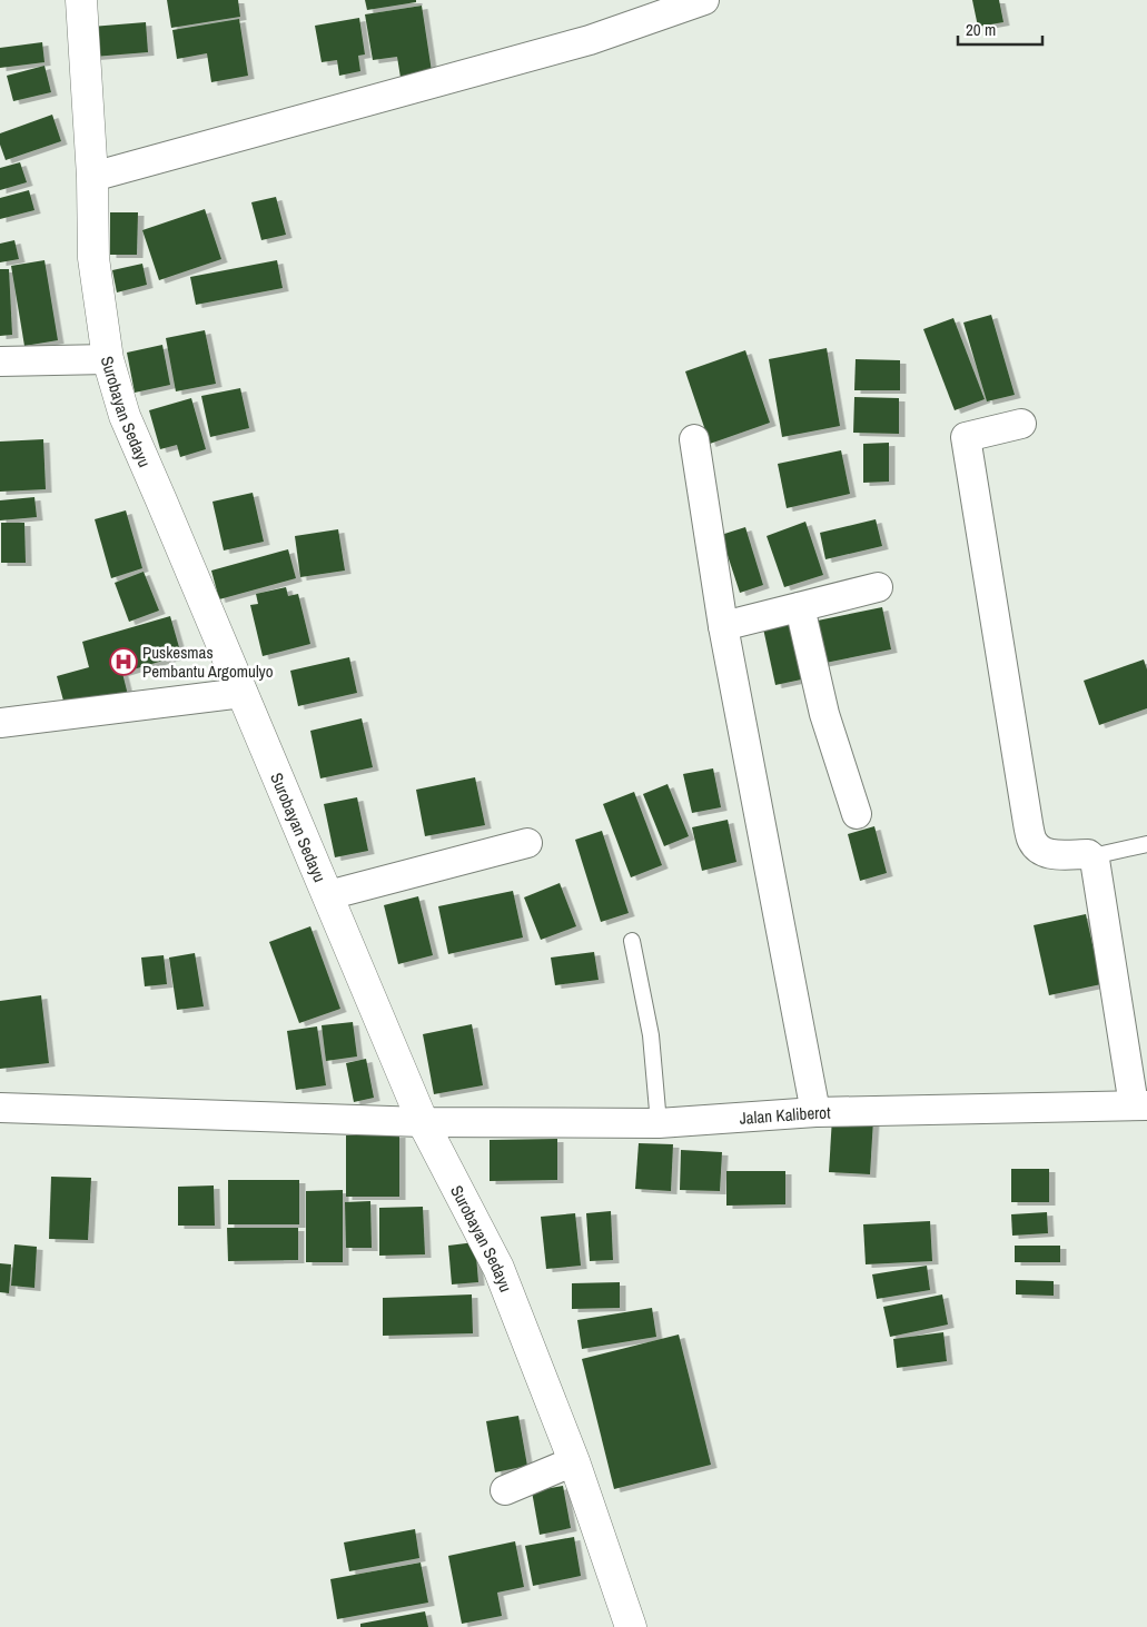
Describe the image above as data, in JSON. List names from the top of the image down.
{
  "streets": {
    "main road": ["Surobayan Sedayu"],
    "street": ["Jalan Kaliberot"]
  },
  "crossings": [
    ["Surobayan Sedayu", "Jalan Kaliberot"]
  ],
  "places": {
    "hospital": ["Puskesmas Pembantu Argomulyo"]
  },
  "scale_bar": "20 m"
}
